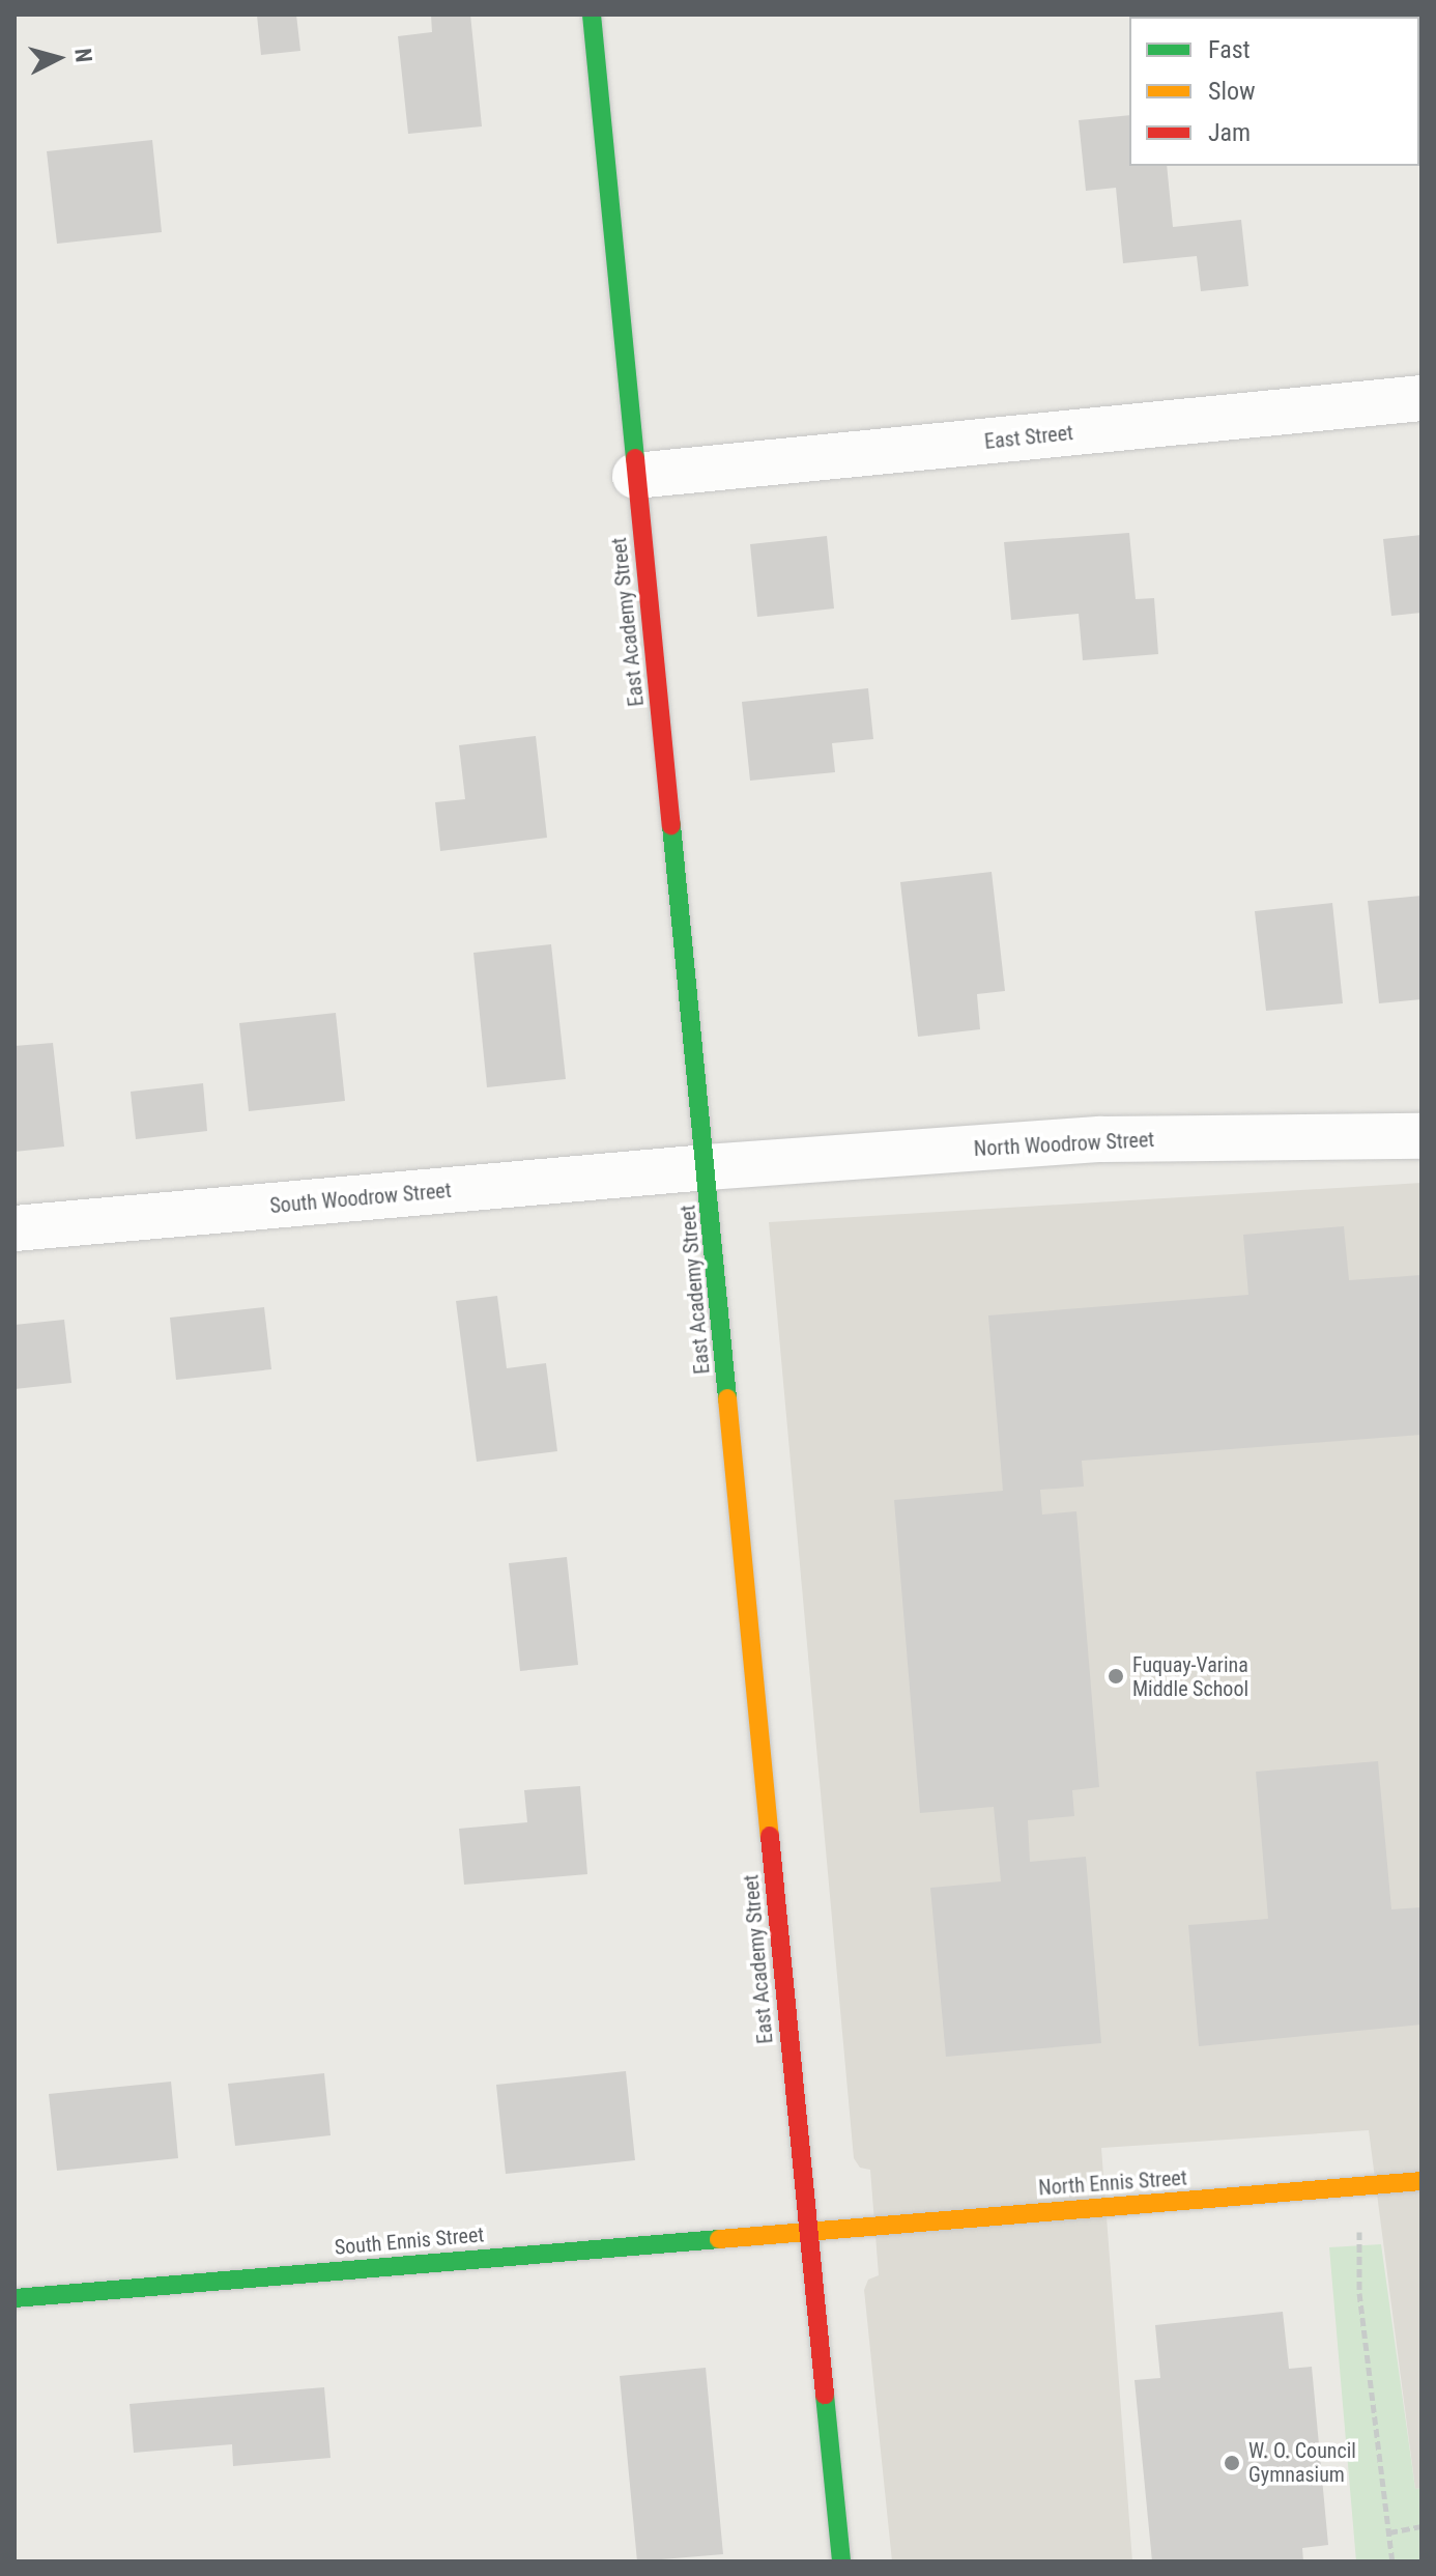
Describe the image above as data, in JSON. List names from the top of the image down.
{
  "streets": {
    "street": [
      "East Street",
      "East Academy Street",
      "North Woodrow Street",
      "South Woodrow Street",
      "North Ennis Street",
      "South Ennis Street"
    ]
  },
  "crossings": [
    ["East Street", "East Academy Street"],
    ["East Academy Street", "North Woodrow Street"],
    ["East Academy Street", "South Woodrow Street"],
    ["East Academy Street", "North Ennis Street"],
    ["East Academy Street", "South Ennis Street"],
    ["North Woodrow Street", "South Woodrow Street"],
    ["North Ennis Street", "South Ennis Street"]
  ],
  "places": ["Fuquay-Varina Middle School", "W. O. Council Gymnasium"],
  "legend": ["Fast", "Slow", "Jam"],
  "north": "right"
}
